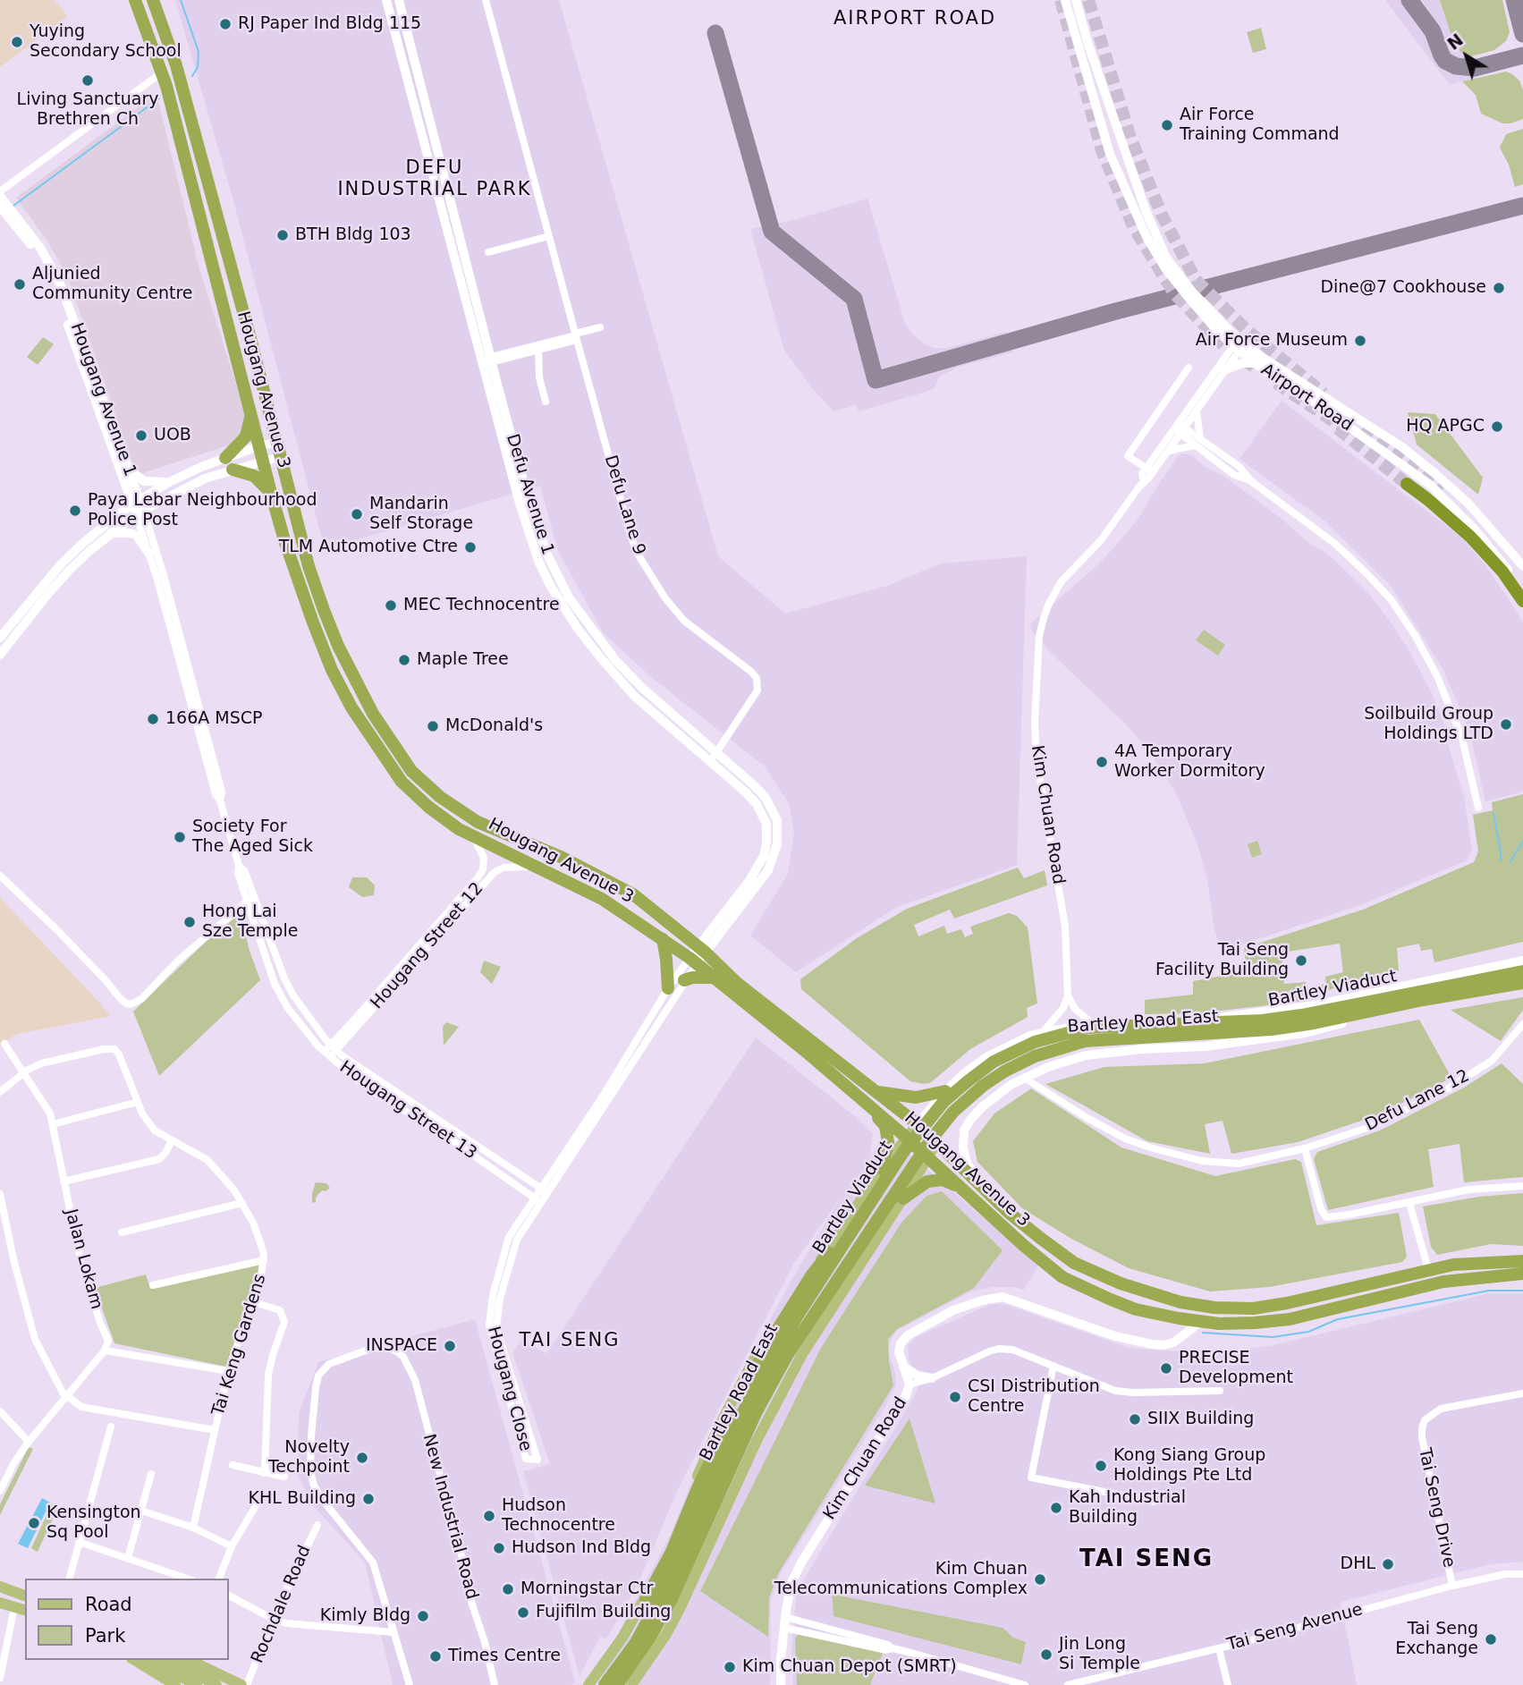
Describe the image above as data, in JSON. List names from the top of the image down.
{
  "streets": {
    "highway": ["Hougang Avenue 3", "Bartley Viaduct"],
    "main road": [
      "Airport Road",
      "Hougang Avenue 1",
      "Defu Avenue 1",
      "Kim Chuan Road",
      "Bartley Road East"
    ],
    "street": [
      "Defu Lane 9",
      "Hougang Street 12",
      "Defu Lane 12",
      "Hougang Street 13",
      "Jalan Lokam",
      "Tai Keng Gardens",
      "Hougang Close",
      "Tai Seng Drive",
      "New Industrial Road",
      "Rochdale Road",
      "Tai Seng Avenue"
    ]
  },
  "crossings": [
    ["Hougang Avenue 3", "Defu Avenue 1"],
    ["Hougang Avenue 3", "Kim Chuan Road"],
    ["Hougang Avenue 3", "Hougang Street 12"],
    ["Hougang Avenue 3", "Bartley Road East"],
    ["Hougang Avenue 3", "Hougang Close"],
    ["Airport Road", "Kim Chuan Road"],
    ["Hougang Avenue 1", "Hougang Street 13"],
    ["Defu Avenue 1", "Defu Lane 9"],
    ["Defu Avenue 1", "Hougang Close"],
    ["Hougang Street 12", "Hougang Street 13"],
    ["Bartley Road East", "Defu Lane 12"],
    ["Hougang Street 13", "Hougang Close"],
    ["Jalan Lokam", "Tai Keng Gardens"],
    ["Tai Seng Drive", "Tai Seng Avenue"]
  ],
  "districts": [
    "AIRPORT ROAD",
    "DEFU INDUSTRIAL PARK",
    "TAI SENG",
    "TAI SENG"
  ],
  "places": [
    "RJ Paper Ind Bldg 115",
    "Yuying Secondary School",
    "Living Sanctuary Brethren Ch",
    "Air Force Training Command",
    "BTH Bldg 103",
    "Aljunied Community Centre",
    "Dine@7 Cookhouse",
    "Air Force Museum",
    "HQ APGC",
    "UOB",
    "Paya Lebar Neighbourhood Police Post",
    "Mandarin Self Storage",
    "TLM Automotive Ctre",
    "MEC Technocentre",
    "Maple Tree",
    "166A MSCP",
    "Soilbuild Group Holdings LTD",
    "McDonald's",
    "4A Temporary Worker Dormitory",
    "Society For The Aged Sick",
    "Hong Lai Sze Temple",
    "Tai Seng Facility Building",
    "INSPACE",
    "PRECISE Development",
    "CSI Distribution Centre",
    "SIIX Building",
    "Novelty Techpoint",
    "Kong Siang Group Holdings Pte Ltd",
    "KHL Building",
    "Kah Industrial Building",
    "Hudson Technocentre",
    "Kensington Sq Pool",
    "Hudson Ind Bldg",
    "DHL",
    "Kim Chuan Telecommunications Complex",
    "Morningstar Ctr",
    "Fujifilm Building",
    "Kimly Bldg",
    "Tai Seng Exchange",
    "Jin Long Si Temple",
    "Times Centre",
    "Kim Chuan Depot (SMRT)"
  ],
  "legend": ["Road", "Park"],
  "north": "top left"
}
